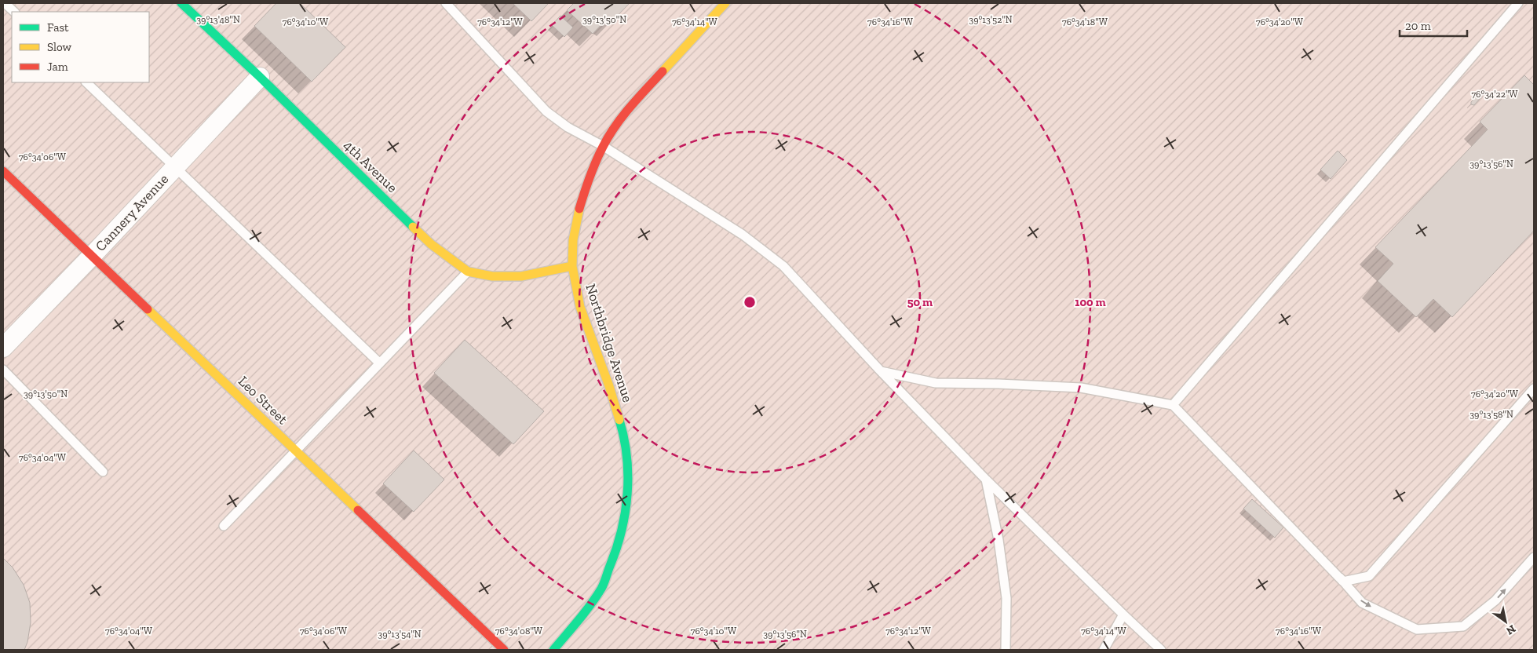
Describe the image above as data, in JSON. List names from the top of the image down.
{
  "streets": {
    "street": [
      "4th Avenue",
      "Cannery Avenue",
      "Northbridge Avenue",
      "Leo Street"
    ]
  },
  "crossings": [
    ["4th Avenue", "Cannery Avenue"],
    ["4th Avenue", "Northbridge Avenue"],
    ["Cannery Avenue", "Leo Street"]
  ],
  "legend": ["Fast", "Slow", "Jam"],
  "scale_bar": "20 m",
  "north": "bottom right",
  "coordinates": [
    "39°13'48\"N",
    "39°13'50\"N",
    "39°13'52\"N",
    "76°34'10\"W",
    "76°34'12\"W",
    "76°34'14\"W",
    "76°34'16\"W",
    "76°34'18\"W",
    "76°34'20\"W",
    "76°34'22\"W",
    "76°34'06\"W",
    "39°13'56\"N",
    "39°13'58\"N",
    "76°34'04\"W",
    "76°34'08\"W",
    "39°13'54\"N"
  ],
  "rings": ["50 m", "100 m"]
}
